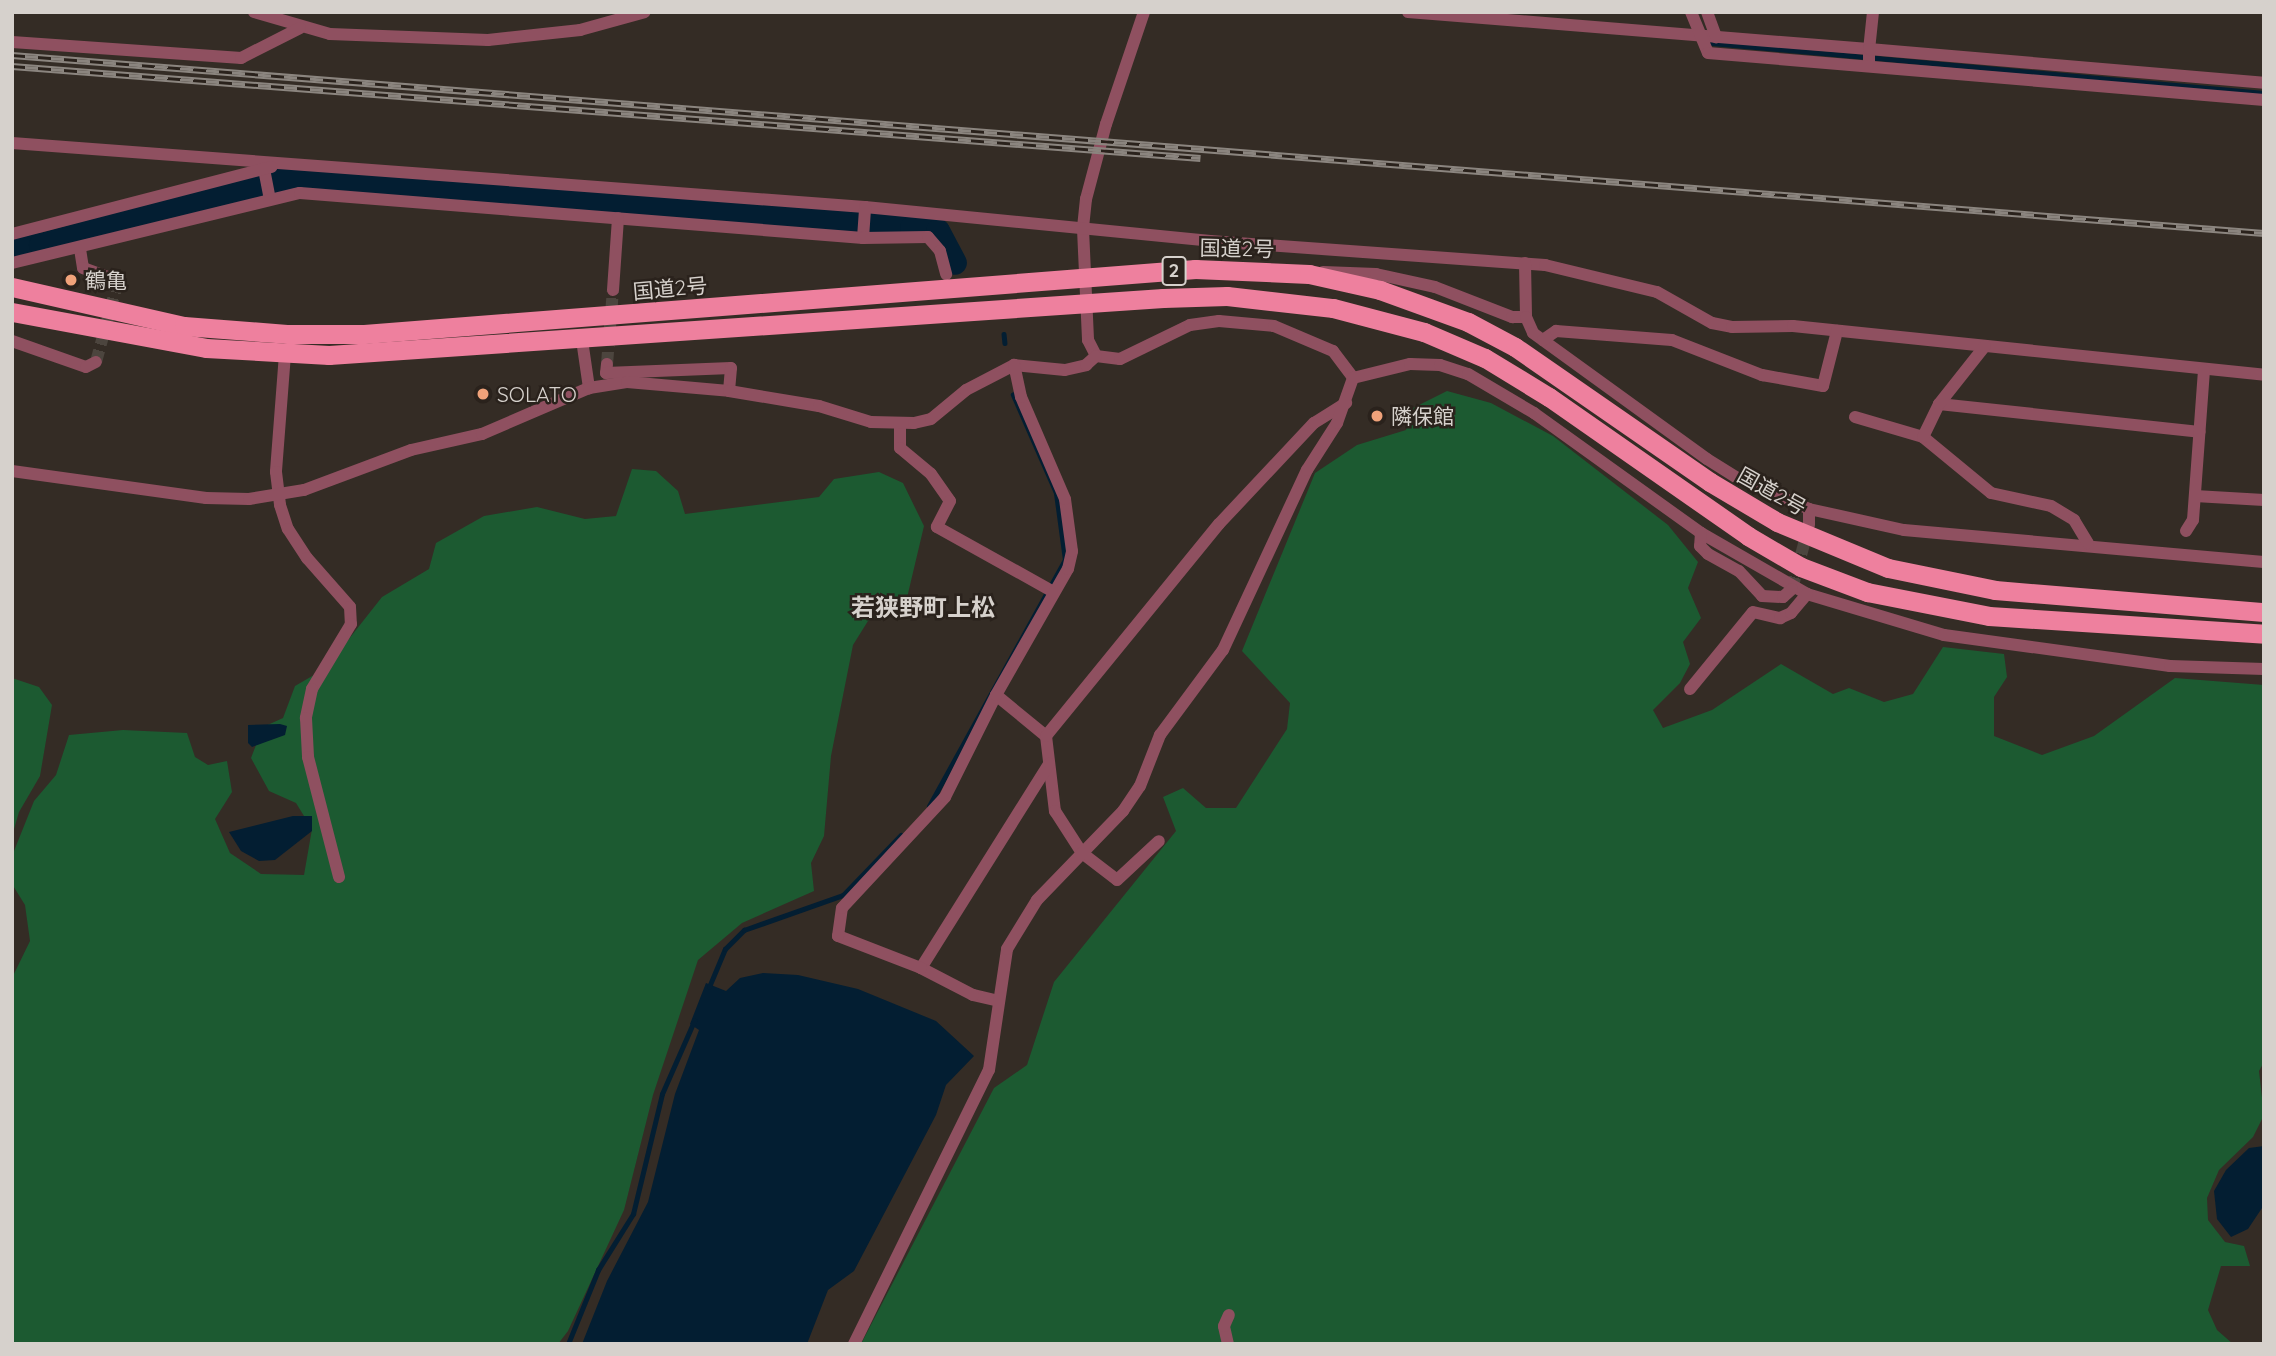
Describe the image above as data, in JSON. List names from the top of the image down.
{
  "streets": {
    "highway": ["国道2号", "2"]
  },
  "districts": ["若狭野町上松"],
  "places": ["鶴亀", "SOLATO", "隣保館"]
}
